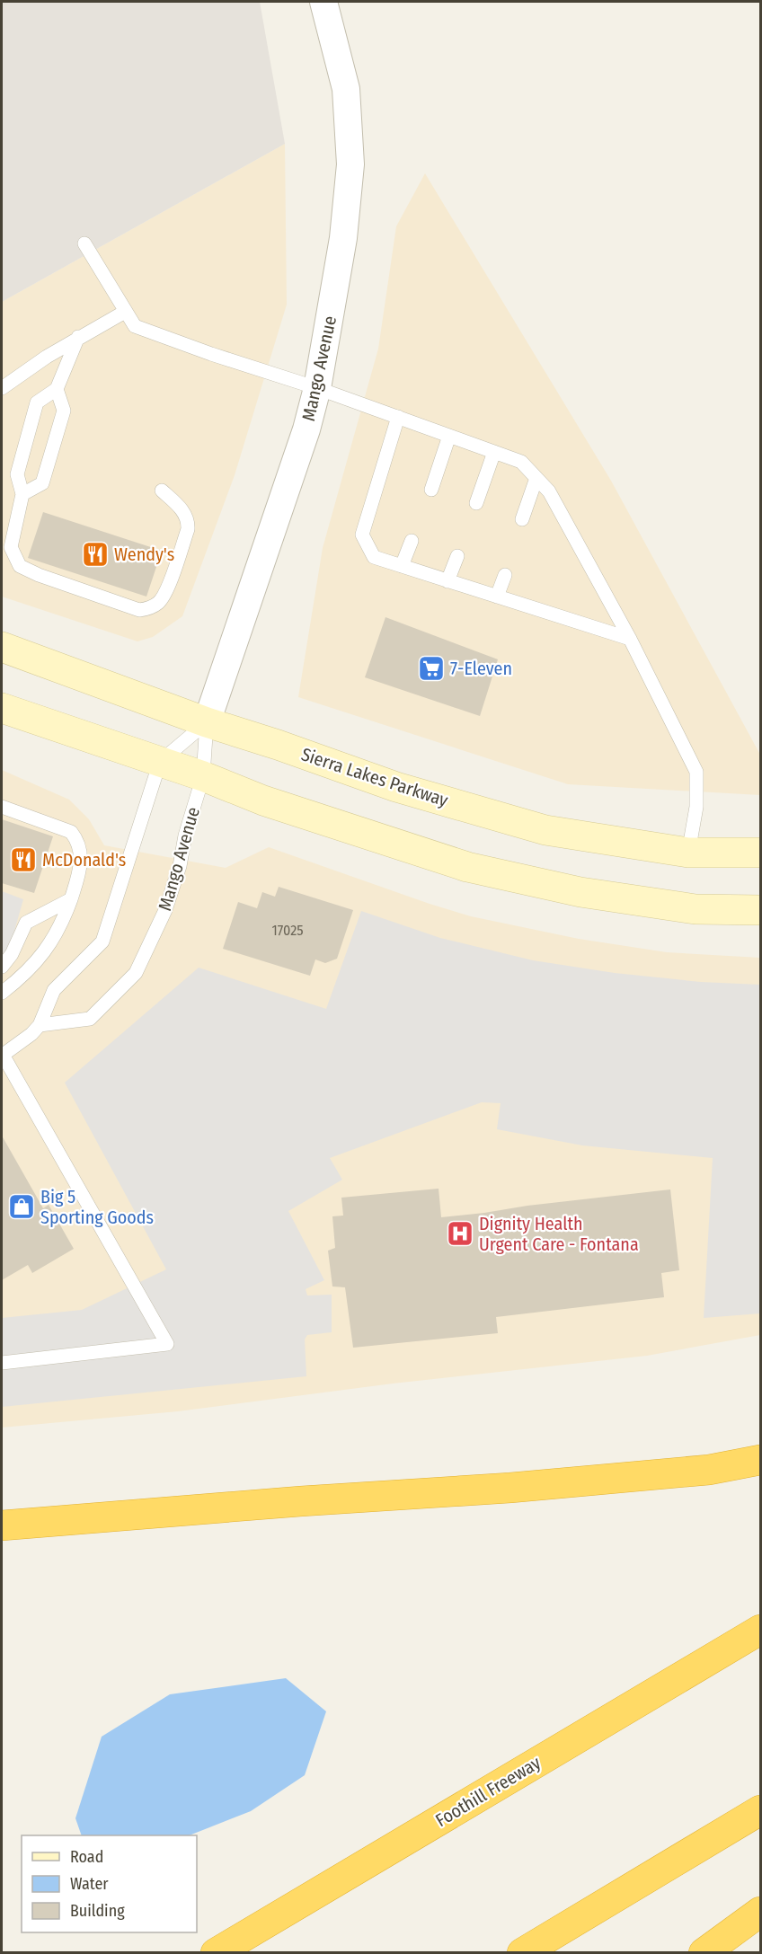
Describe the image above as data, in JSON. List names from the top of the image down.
{
  "streets": {
    "highway": ["Foothill Freeway"],
    "street": ["Mango Avenue", "Sierra Lakes Parkway"]
  },
  "crossings": [
    ["Mango Avenue", "Sierra Lakes Parkway"]
  ],
  "places": {
    "restaurant": ["Wendy's", "McDonald's"],
    "supermarket": ["7-Eleven"],
    "shop": ["Big 5 Sporting Goods"],
    "hospital": ["Dignity Health Urgent Care - Fontana"]
  },
  "house_numbers": ["17025"],
  "legend": ["Road", "Water", "Building"]
}
